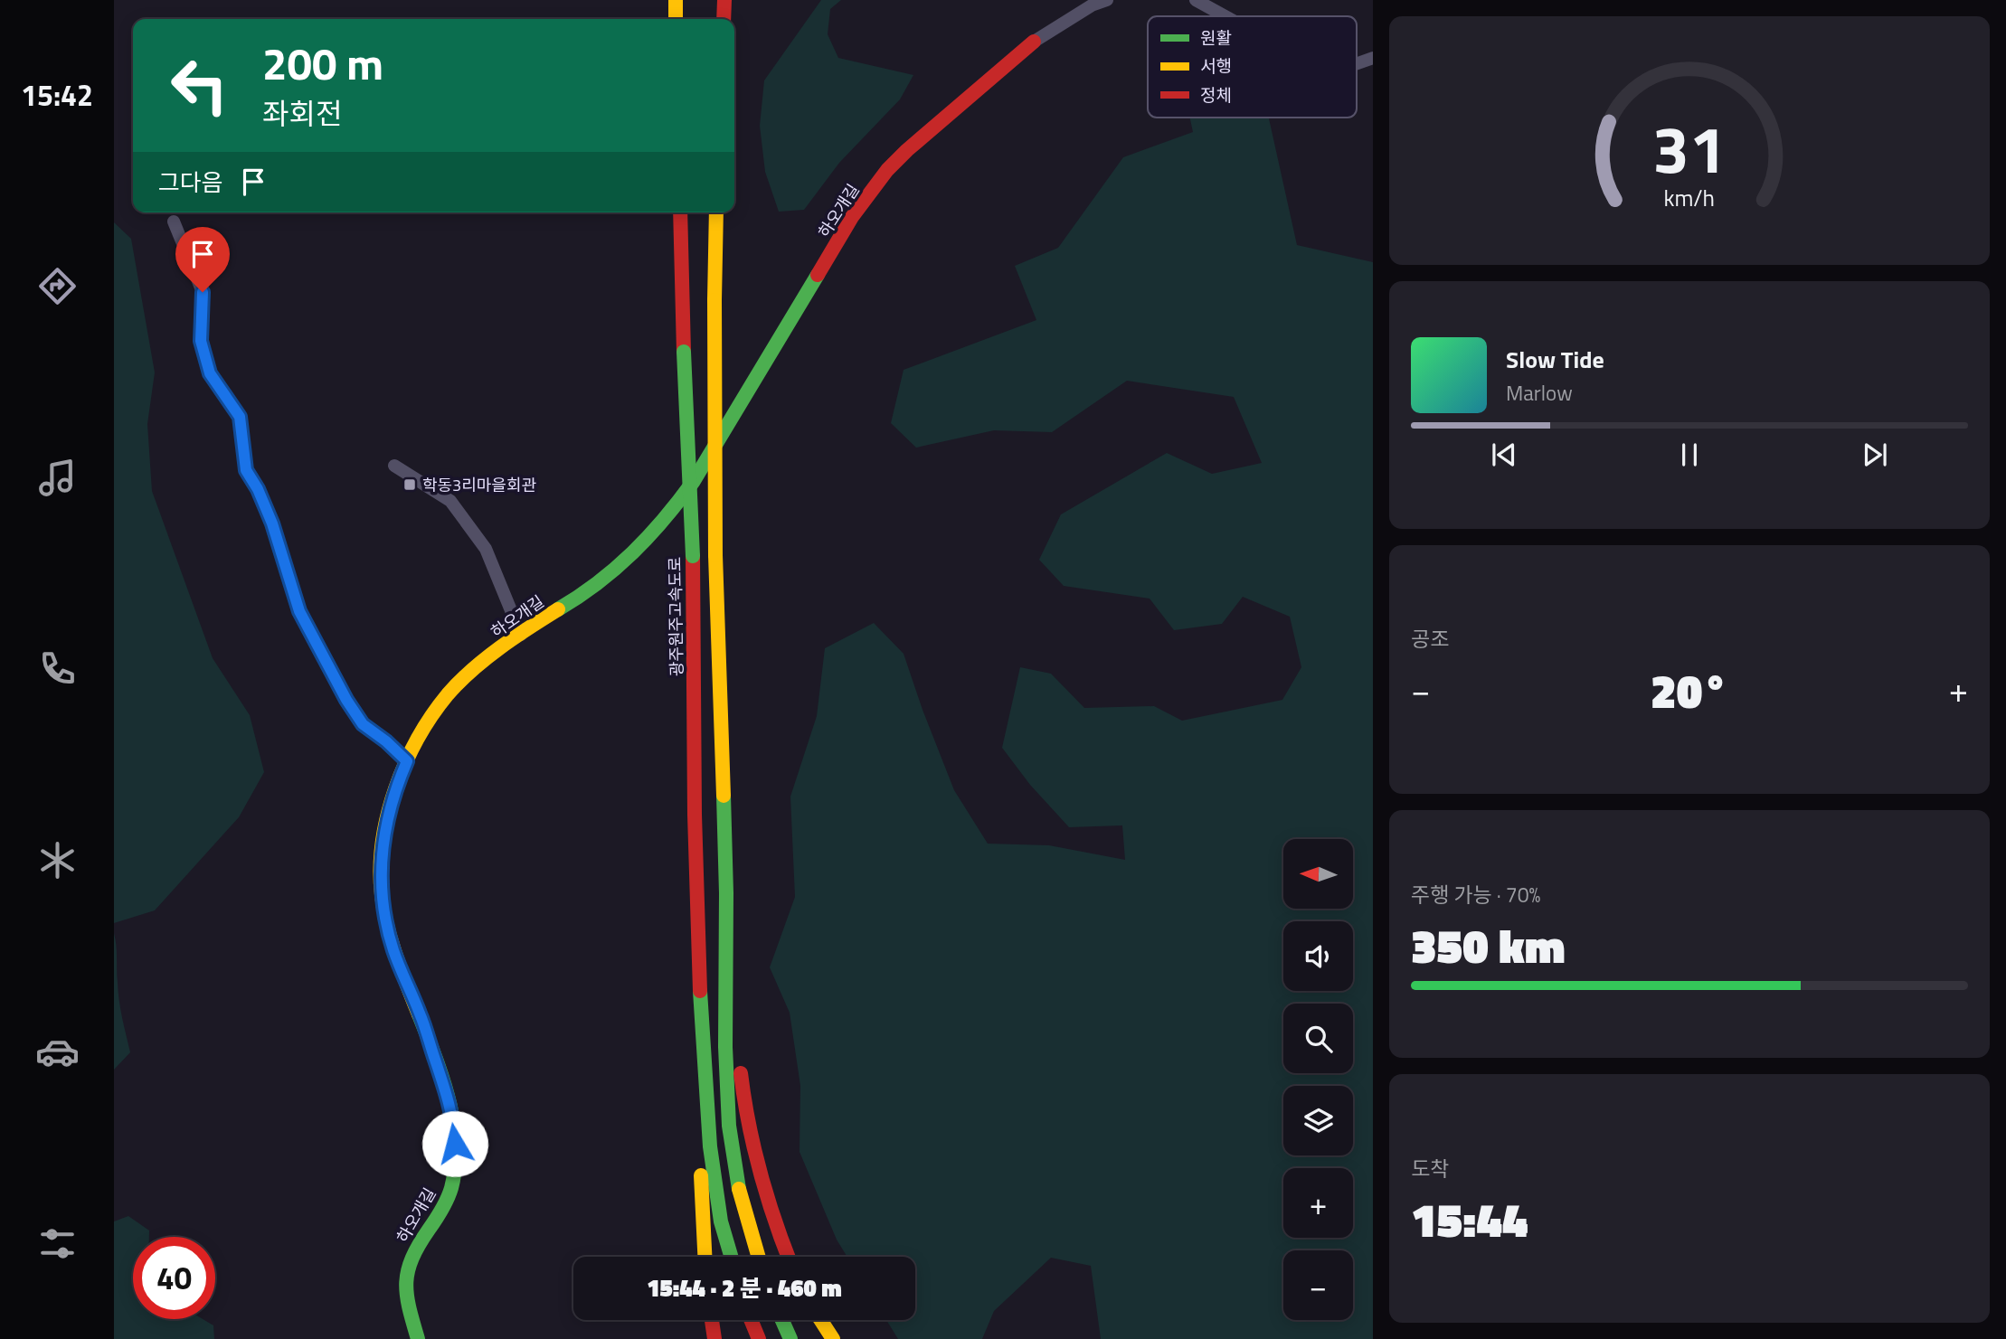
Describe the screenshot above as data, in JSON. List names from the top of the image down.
{
  "streets": {
    "main road": ["하오개길", "광주원주고속도로"]
  },
  "places": {
    "transit": ["학동3리마을회관"]
  },
  "legend": ["원활", "서행", "정체"],
  "north": "left",
  "page": {
    "tabs": "15:42",
    "turn": ["200 m", "좌회전"],
    "then": "그다음",
    "song": ["Slow Tide", "Marlow"],
    "tile": [
      "공조",
      ["주행 가능 · 70%", "350 km"],
      ["도착", "15:44"]
    ],
    "heat": ["−", "20°", "+"],
    "map_buttons": ["+", "−"],
    "limit": "40",
    "trip": "15:44 · 2 분 · 460 m",
    "gauge": ["31", "km/h"]
  }
}
